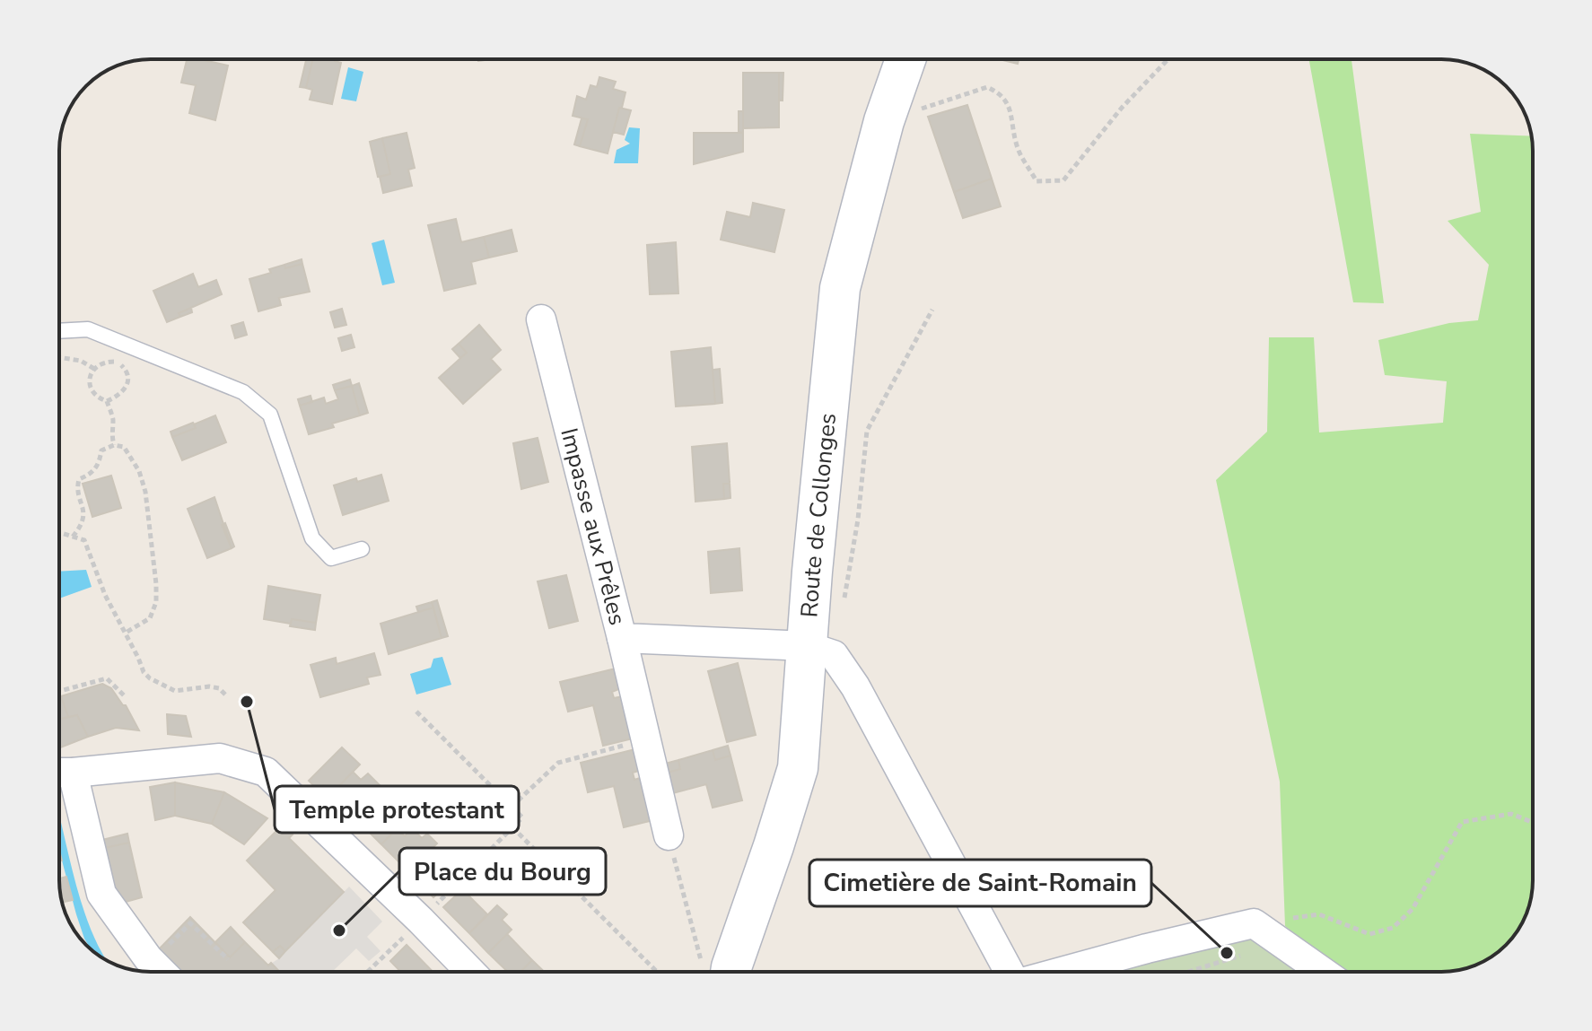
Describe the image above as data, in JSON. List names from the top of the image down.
{
  "streets": {
    "main road": ["Route de Collonges"],
    "street": ["Impasse aux Prêles"]
  },
  "crossings": [
    ["Route de Collonges", "Impasse aux Prêles"]
  ],
  "places": ["Temple protestant", "Place du Bourg", "Cimetière de Saint-Romain"]
}
